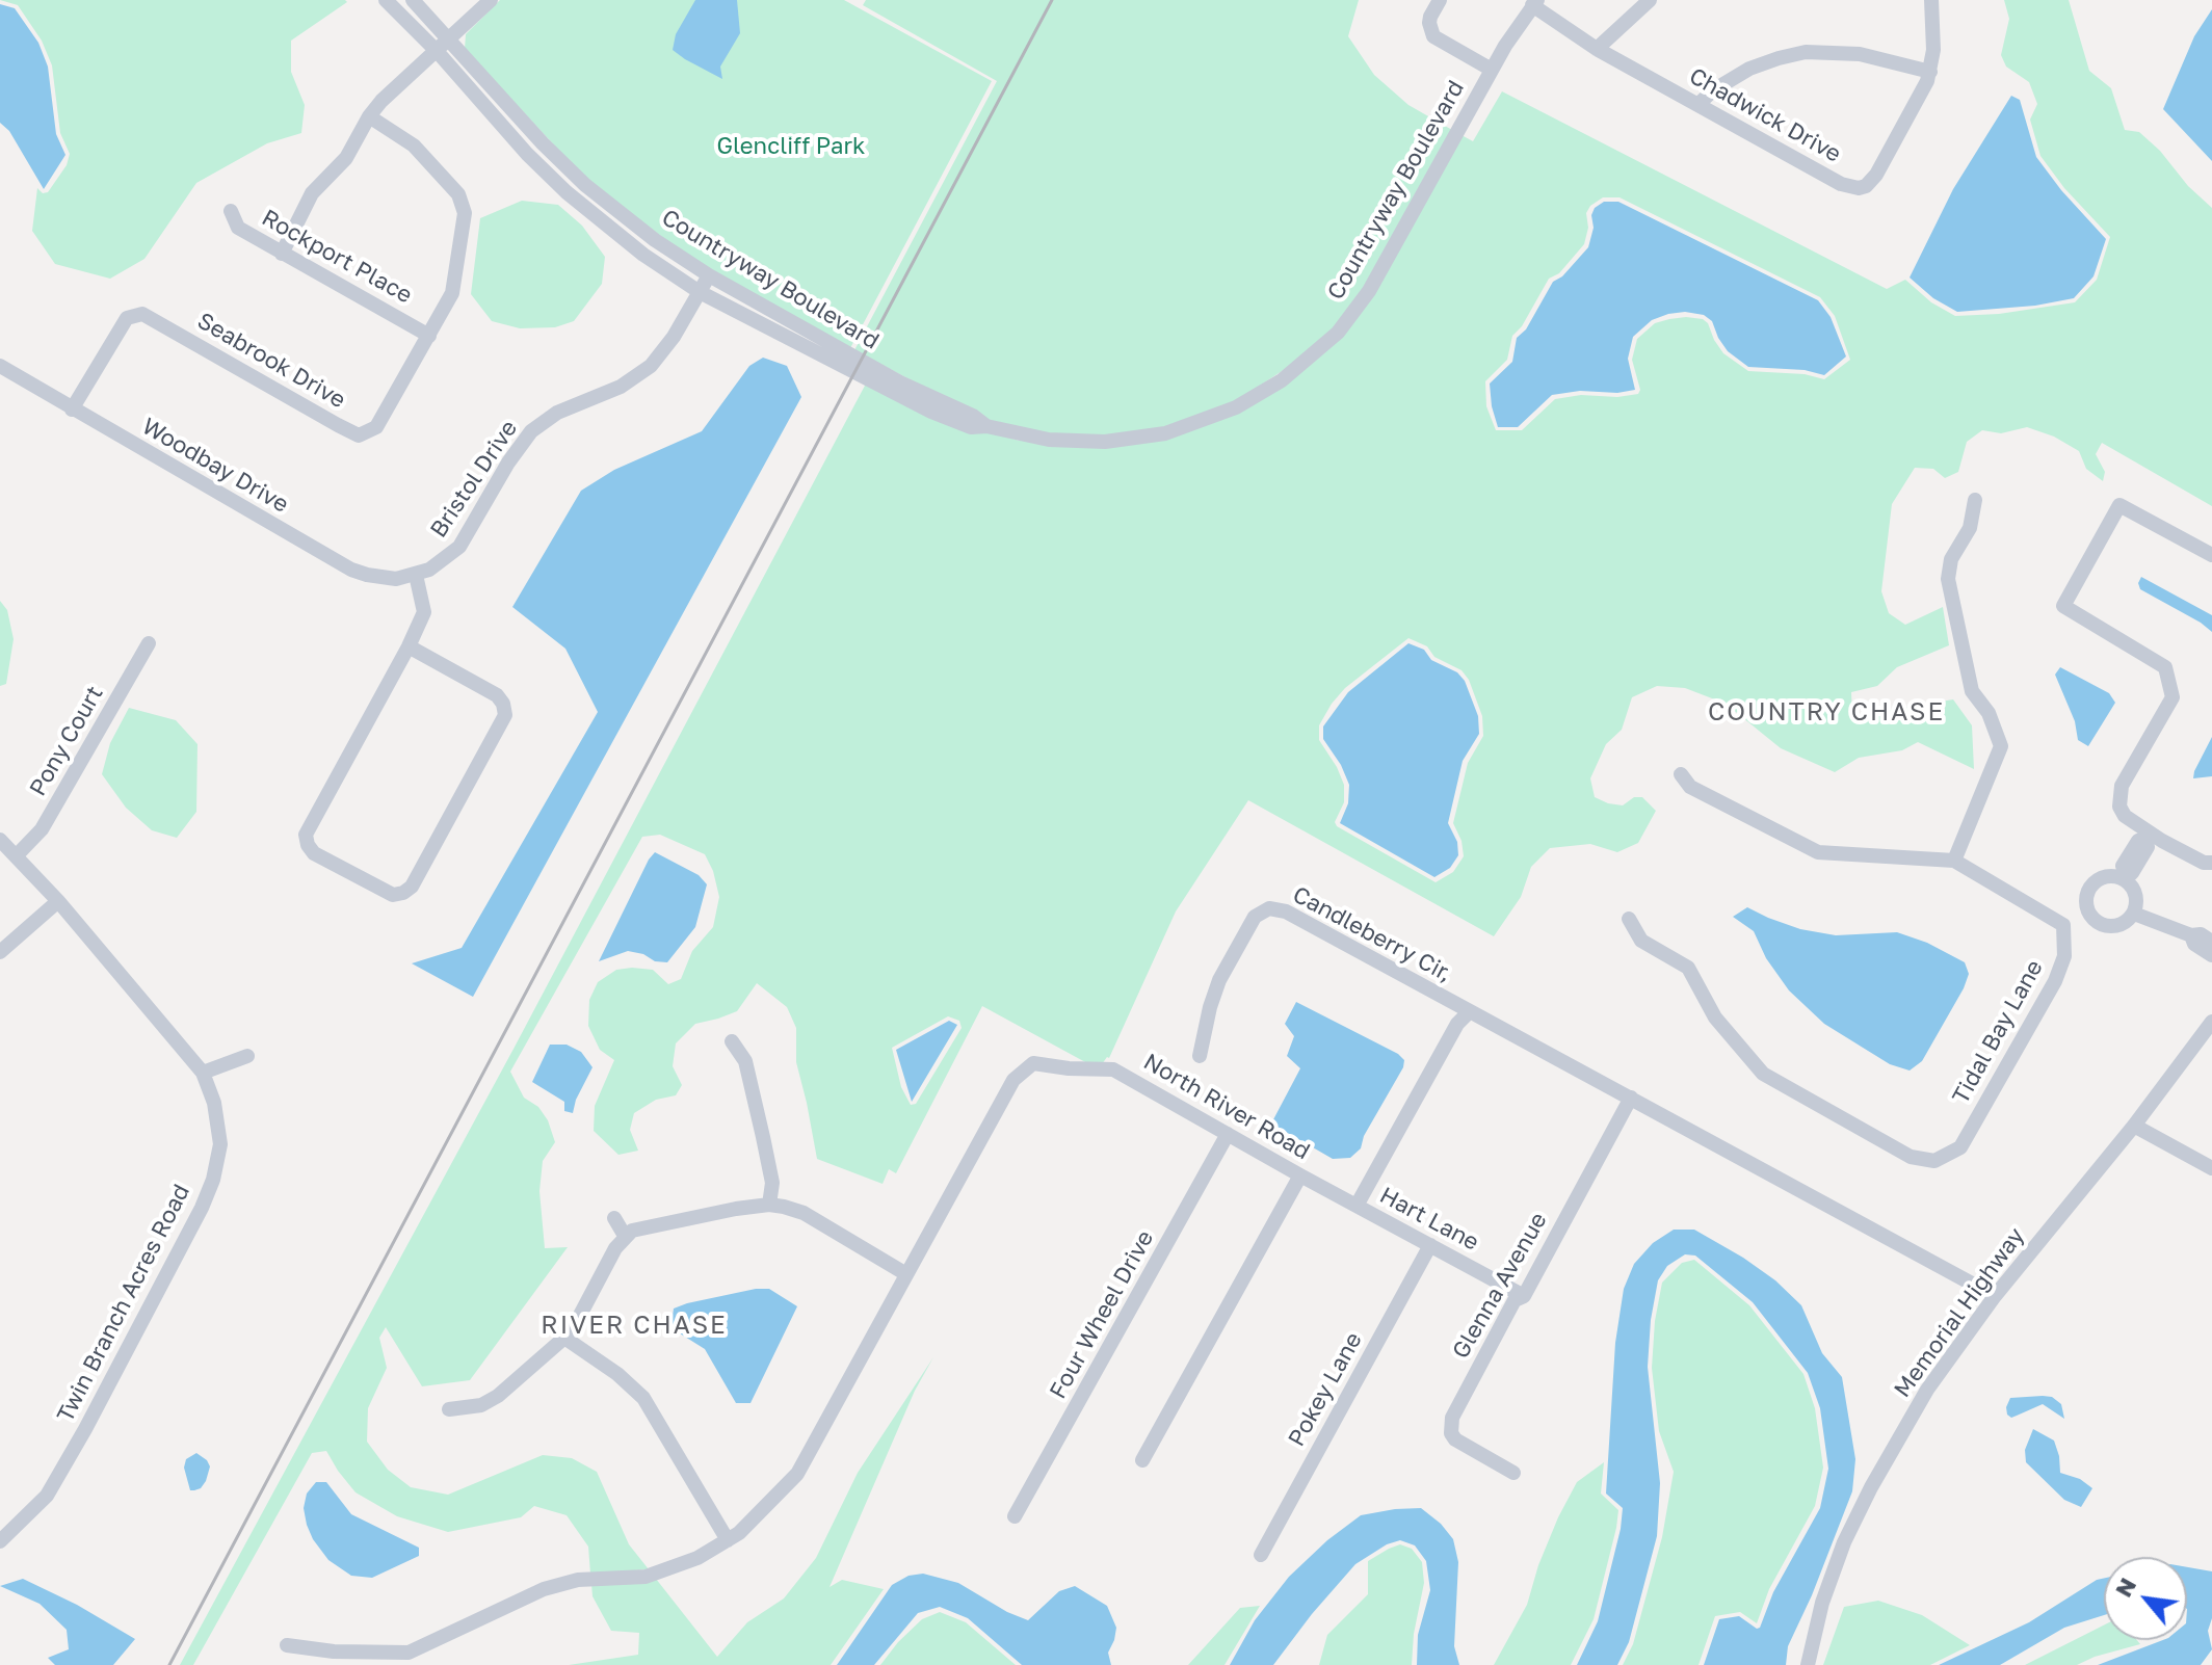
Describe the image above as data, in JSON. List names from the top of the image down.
{
  "streets": {
    "street": [
      "Chadwick Drive",
      "Countryway Boulevard",
      "Rockport Place",
      "Seabrook Drive",
      "Woodbay Drive",
      "Bristol Drive",
      "Pony Court",
      "Candleberry Cir,",
      "Tidal Bay Lane",
      "North River Road",
      "Hart Lane",
      "Glenna Avenue",
      "Twin Branch Acres Road",
      "Memorial Highway",
      "Four Wheel Drive",
      "Pokey Lane"
    ]
  },
  "crossings": [
    ["Chadwick Drive", "Countryway Boulevard"],
    ["Countryway Boulevard", "Bristol Drive"],
    ["Rockport Place", "Seabrook Drive"],
    ["Seabrook Drive", "Woodbay Drive"],
    ["Woodbay Drive", "Bristol Drive"],
    ["Pony Court", "Twin Branch Acres Road"],
    ["North River Road", "Hart Lane"],
    ["North River Road", "Four Wheel Drive"],
    ["Hart Lane", "Glenna Avenue"],
    ["Hart Lane", "Pokey Lane"]
  ],
  "districts": ["COUNTRY CHASE", "RIVER CHASE"],
  "parks": ["Glencliff Park"],
  "north": "top left"
}
